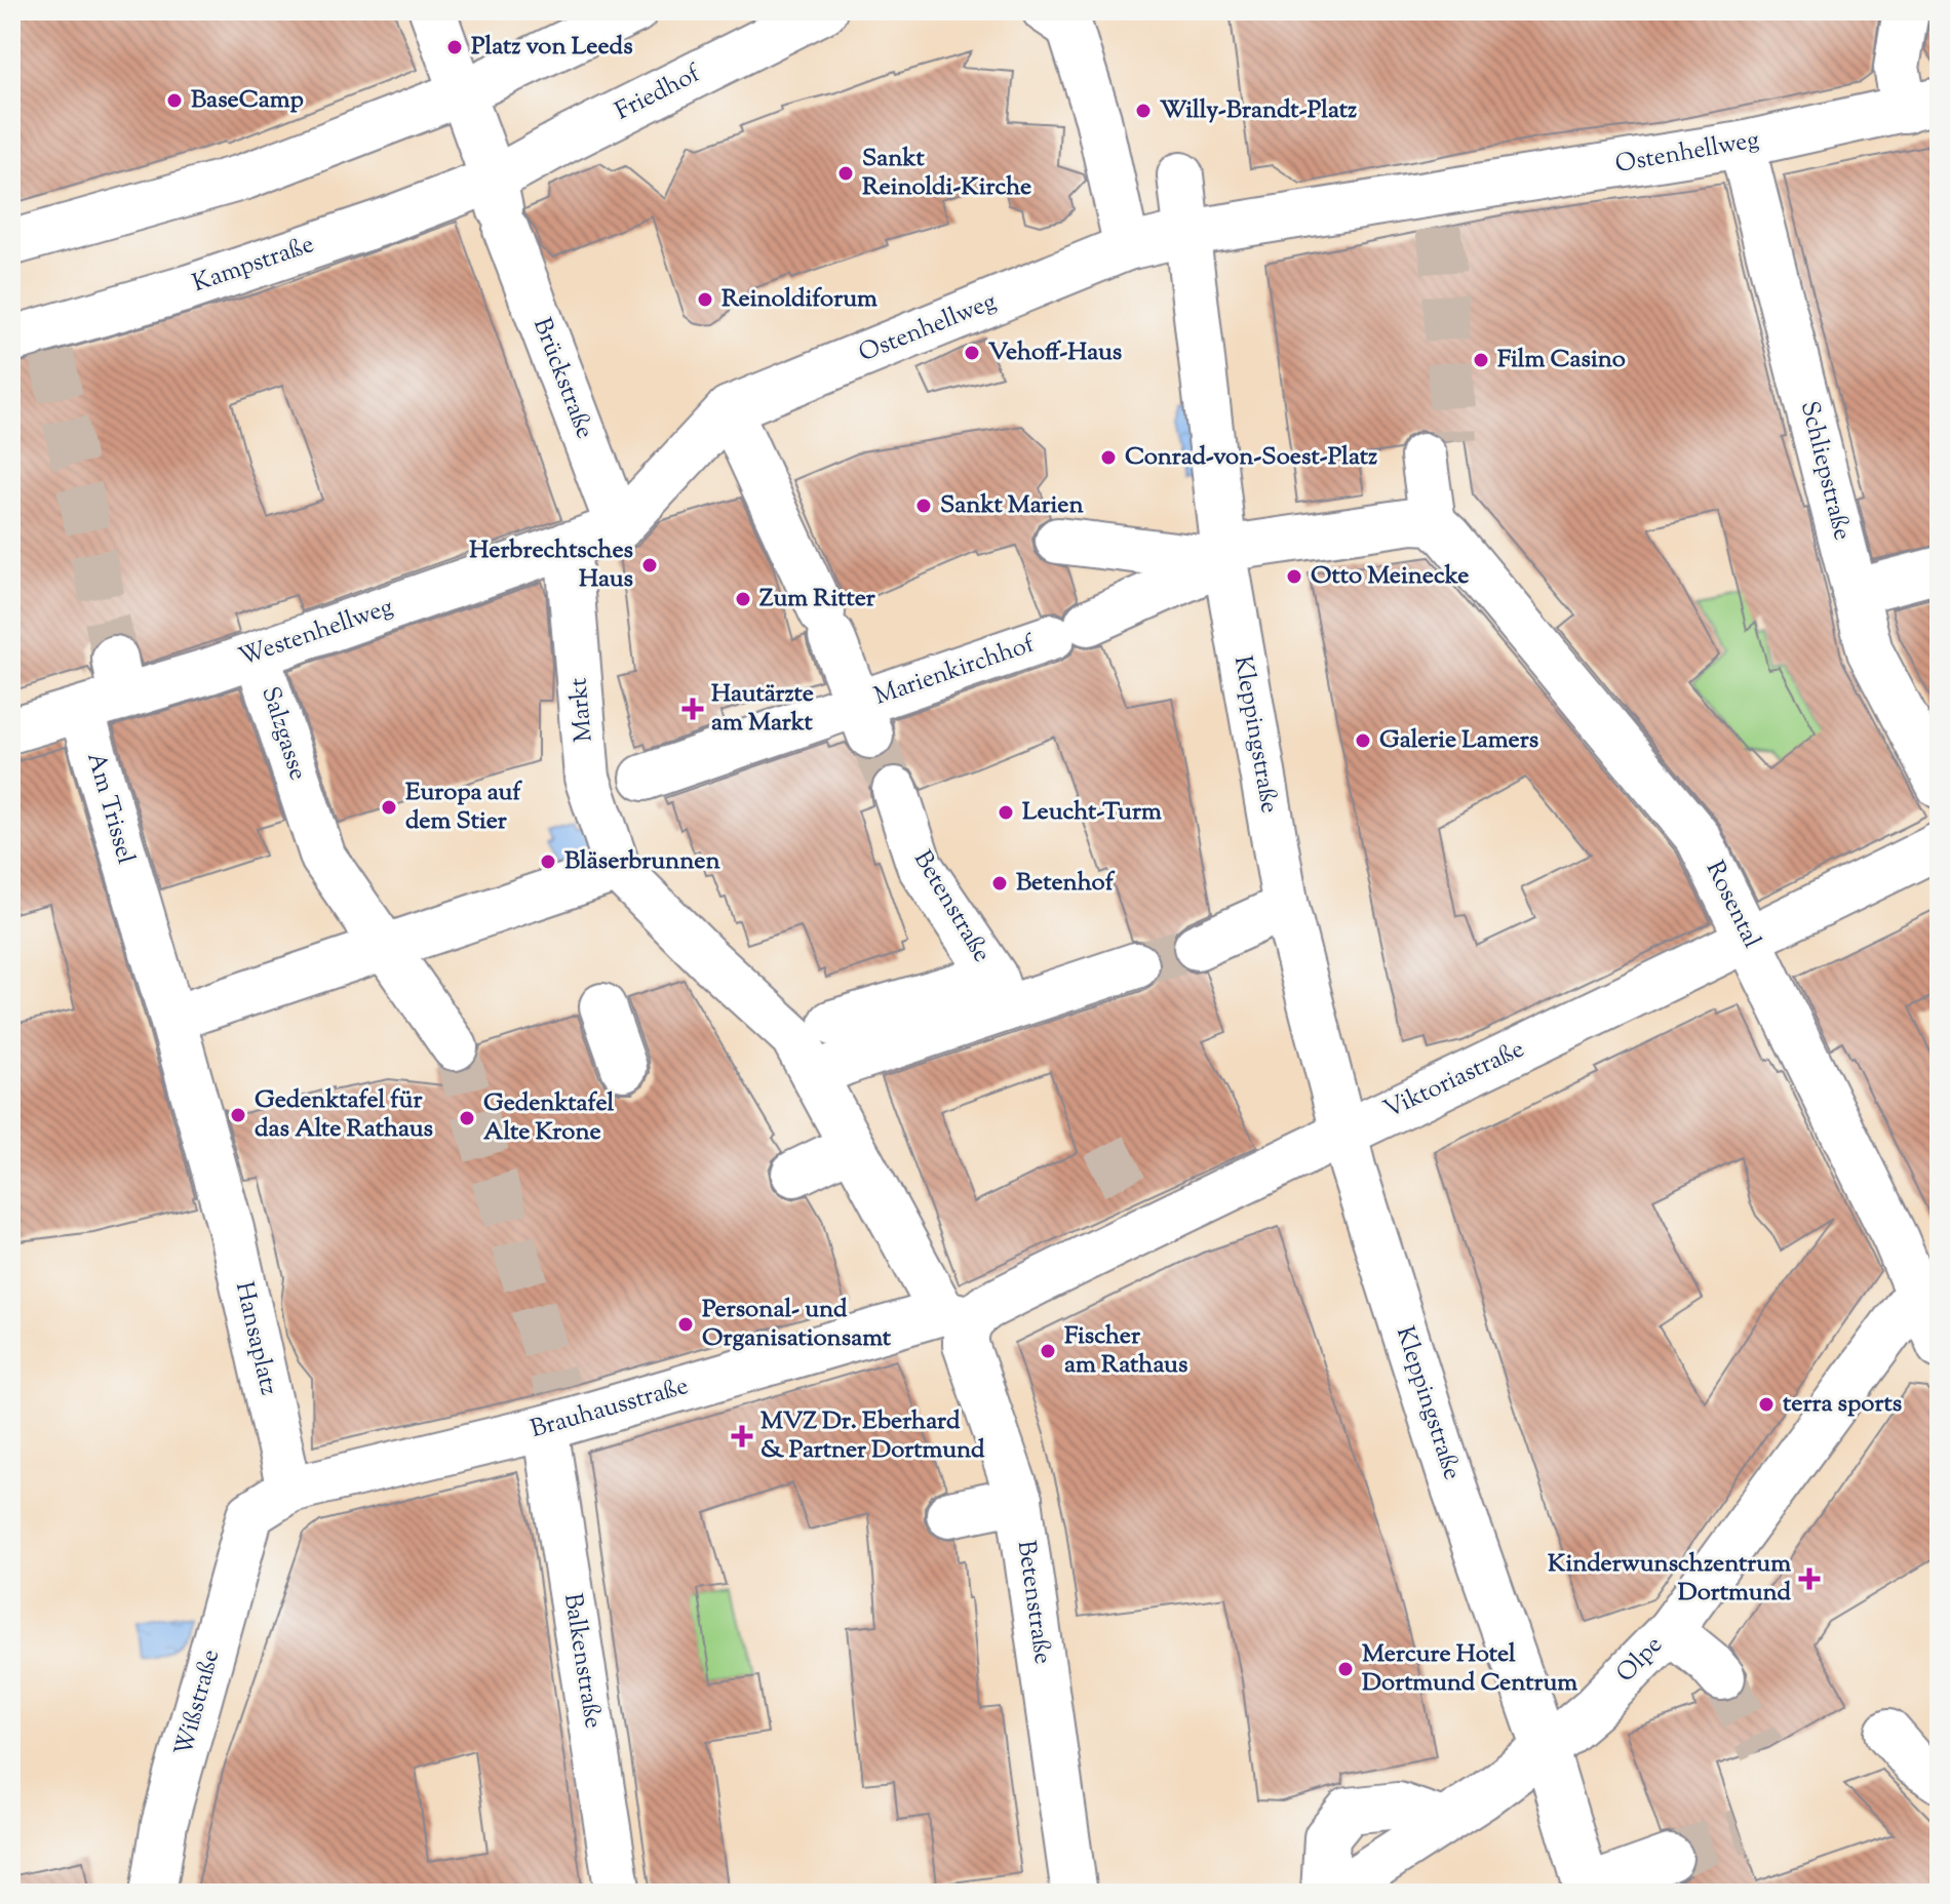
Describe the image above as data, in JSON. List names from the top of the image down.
{
  "streets": {
    "street": [
      "Friedhof",
      "Ostenhellweg",
      "Kampstraße",
      "Brückstraße",
      "Schliepstraße",
      "Westenhellweg",
      "Marienkirchhof",
      "Markt",
      "Salzgasse",
      "Kleppingstraße",
      "Am Trissel",
      "Rosental",
      "Betenstraße",
      "Viktoriastraße",
      "Hansaplatz",
      "Brauhausstraße",
      "Olpe",
      "Balkenstraße",
      "Wißstraße"
    ]
  },
  "crossings": [
    ["Friedhof", "Kampstraße"],
    ["Friedhof", "Brückstraße"],
    ["Ostenhellweg", "Brückstraße"],
    ["Ostenhellweg", "Schliepstraße"],
    ["Ostenhellweg", "Westenhellweg"],
    ["Ostenhellweg", "Marienkirchhof"],
    ["Ostenhellweg", "Kleppingstraße"],
    ["Kampstraße", "Brückstraße"],
    ["Brückstraße", "Westenhellweg"],
    ["Westenhellweg", "Markt"],
    ["Westenhellweg", "Salzgasse"],
    ["Westenhellweg", "Am Trissel"],
    ["Marienkirchhof", "Kleppingstraße"],
    ["Markt", "Betenstraße"],
    ["Kleppingstraße", "Viktoriastraße"],
    ["Kleppingstraße", "Olpe"],
    ["Am Trissel", "Hansaplatz"],
    ["Rosental", "Viktoriastraße"],
    ["Rosental", "Olpe"],
    ["Betenstraße", "Viktoriastraße"],
    ["Betenstraße", "Brauhausstraße"],
    ["Viktoriastraße", "Brauhausstraße"],
    ["Hansaplatz", "Brauhausstraße"],
    ["Brauhausstraße", "Balkenstraße"],
    ["Brauhausstraße", "Wißstraße"]
  ],
  "places": {
    "other": [
      "Platz von Leeds",
      "BaseCamp",
      "Willy-Brandt-Platz",
      "Sankt Reinoldi-Kirche",
      "Reinoldiforum",
      "Vehoff-Haus",
      "Film Casino",
      "Conrad-von-Soest-Platz",
      "Sankt Marien",
      "Herbrechtsches Haus",
      "Otto Meinecke",
      "Zum Ritter",
      "Galerie Lamers",
      "Europa auf dem Stier",
      "Leucht-Turm",
      "Bläserbrunnen",
      "Betenhof",
      "Gedenktafel für das Alte Rathaus",
      "Gedenktafel Alte Krone",
      "Personal- und Organisationsamt",
      "Fischer am Rathaus",
      "terra sports",
      "Mercure Hotel Dortmund Centrum"
    ],
    "health": ["Hautärzte am Markt", "MVZ Dr. Eberhard & Partner Dortmund", "Kinderwunschzentrum Dortmund"]
  }
}
